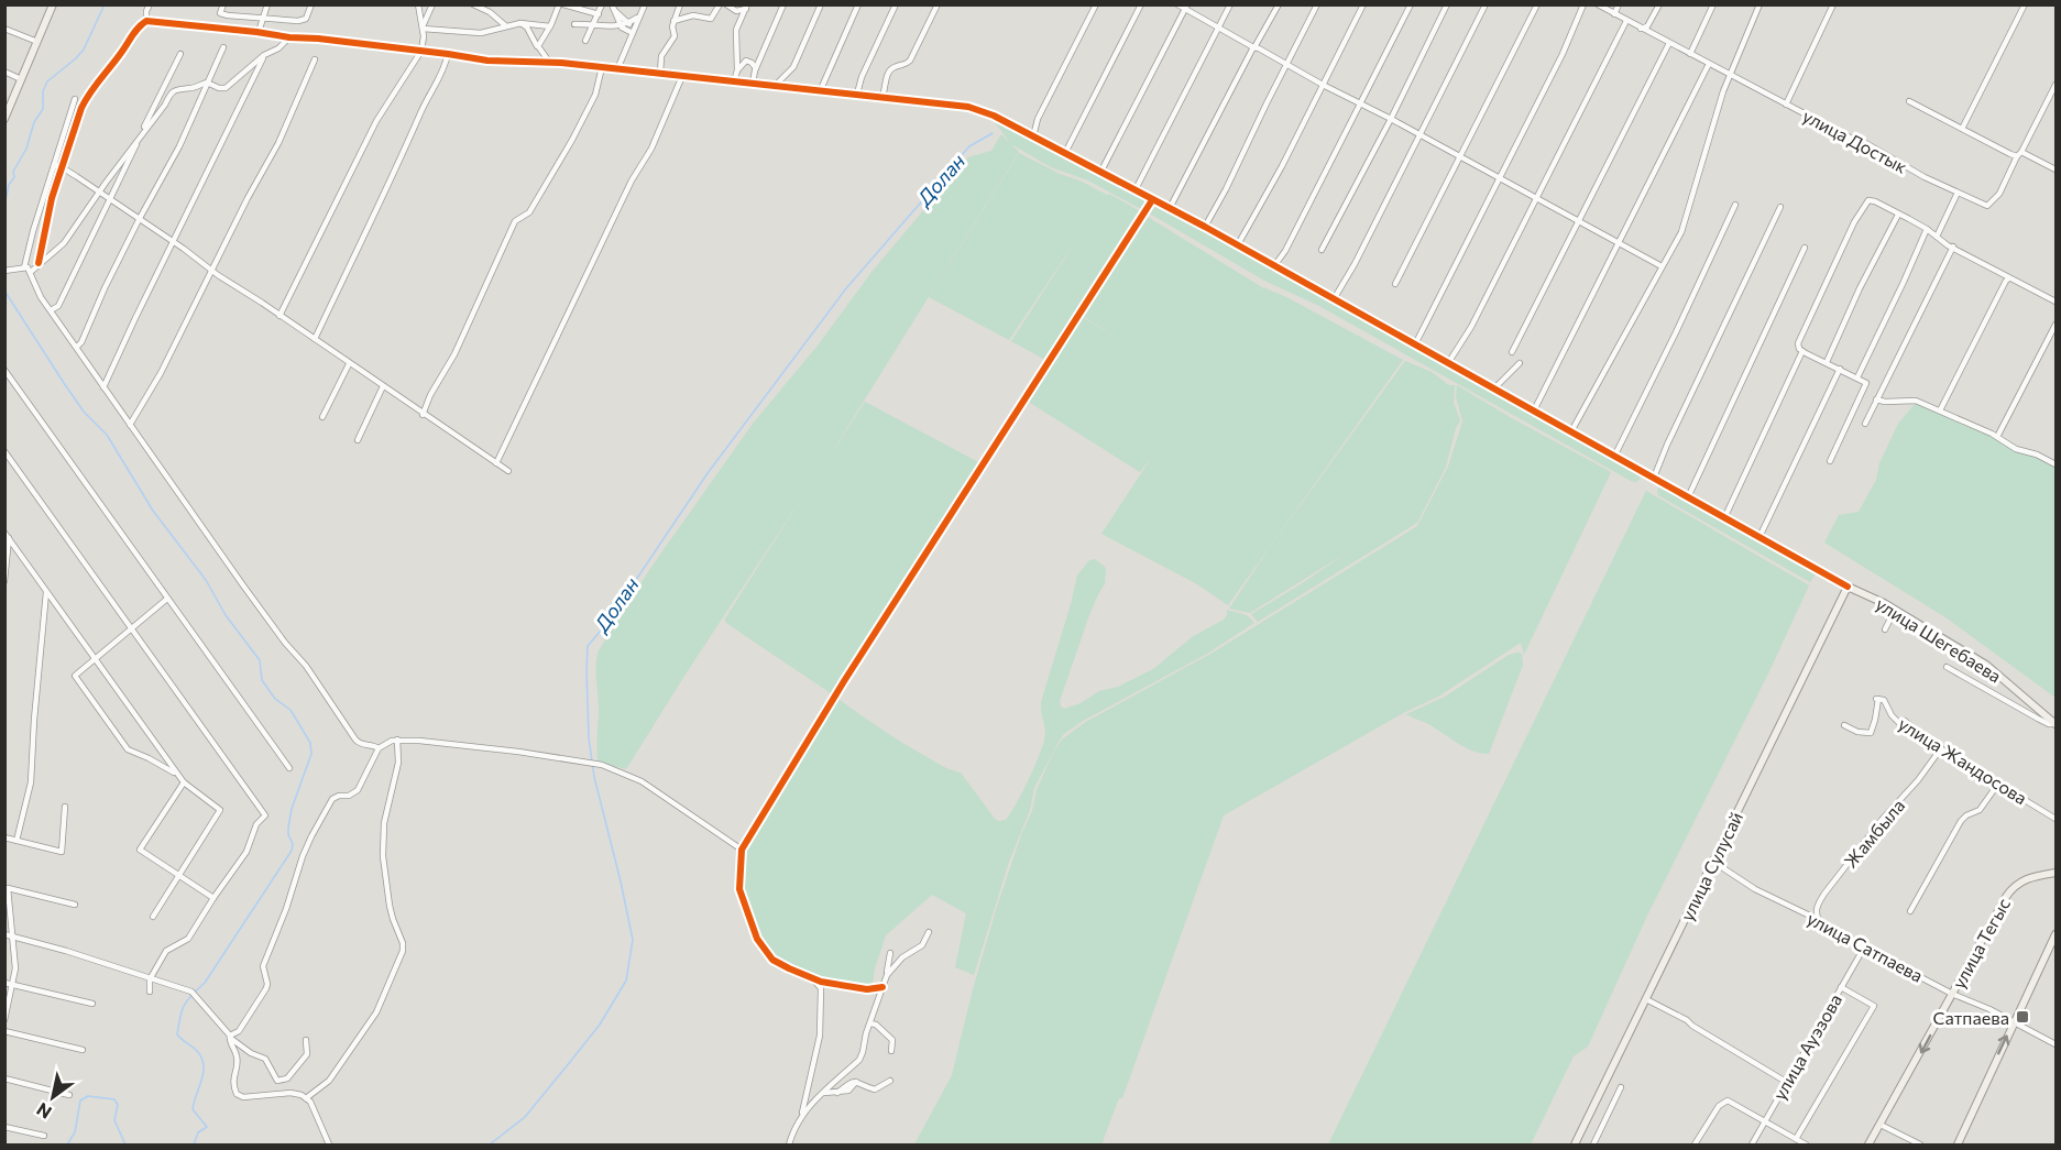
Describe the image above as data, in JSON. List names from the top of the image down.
{
  "streets": {
    "main road": ["улица Шегебаева", "улица Сулусай", "улица Тегыс"],
    "street": [
      "улица Достык",
      "улица Жандосова",
      "Жамбыла",
      "улица Сатпаева",
      "улица Ауэзова"
    ]
  },
  "crossings": [
    ["улица Шегебаева", "улица Сулусай"],
    ["улица Жандосова", "Жамбыла"],
    ["Жамбыла", "улица Сатпаева"],
    ["улица Сулусай", "улица Сатпаева"],
    ["улица Тегыс", "улица Сатпаева"],
    ["улица Сатпаева", "улица Ауэзова"]
  ],
  "one_way": ["улица Тегыс"],
  "water": ["Долан"],
  "places": {
    "transit": ["Сатпаева"]
  },
  "north": "bottom left"
}
